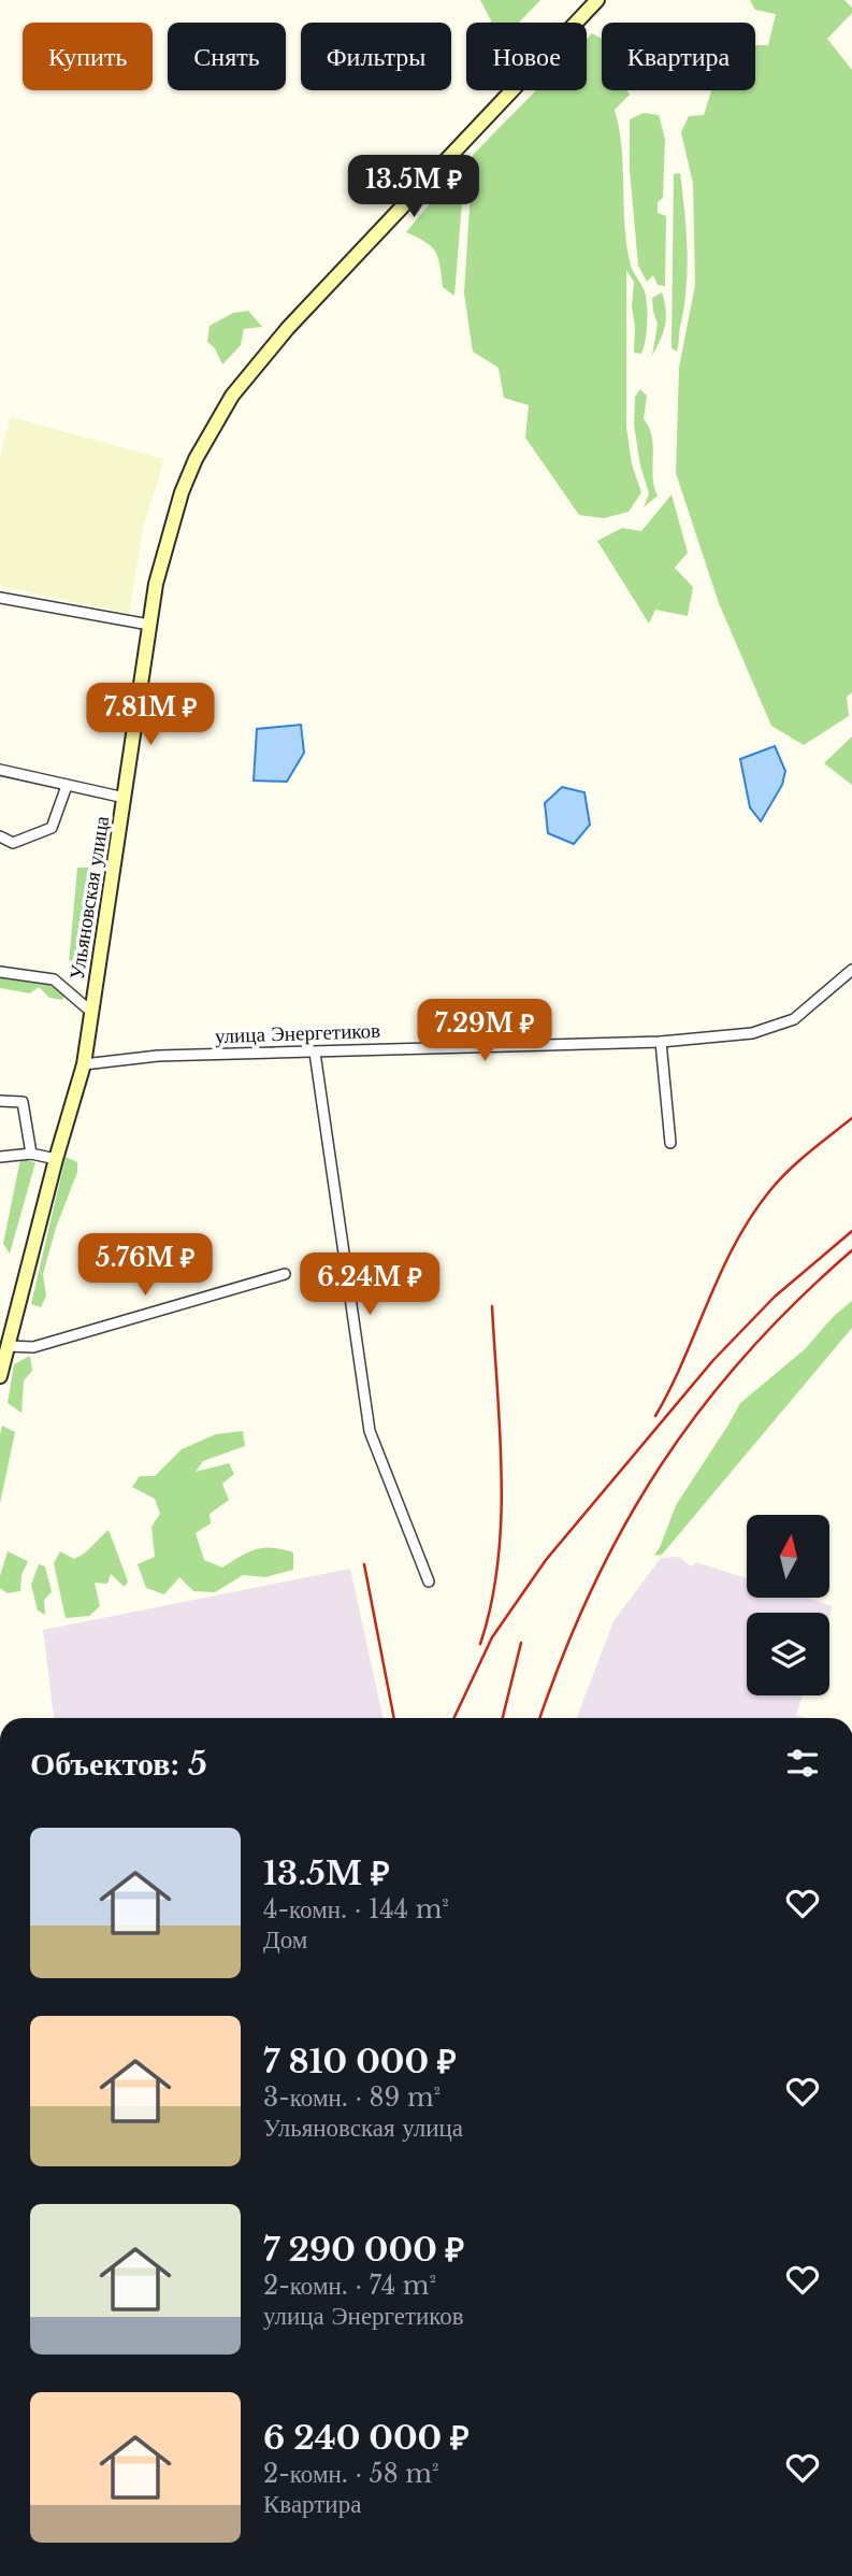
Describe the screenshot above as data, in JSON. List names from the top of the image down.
{
  "streets": {
    "main road": ["Ульяновская улица"],
    "street": ["улица Энергетиков"]
  },
  "crossings": [
    ["Ульяновская улица", "улица Энергетиков"]
  ],
  "north": "top",
  "page": {
    "chip": [
      "Купить",
      "Снять",
      "Фильтры",
      "Новое",
      "Квартира"
    ],
    "price": [
      "13.5M ₽",
      "7.81M ₽",
      "7.29M ₽",
      "5.76M ₽",
      "6.24M ₽"
    ],
    "heading": "Объектов: 5",
    "list": [
      {
        "name": "13.5M ₽",
        "note": "4-комн. · 144 m² · Дом"
      },
      {
        "name": "7 810 000 ₽",
        "note": "3-комн. · 89 m² · Ульяновская улица"
      },
      {
        "name": "7 290 000 ₽",
        "note": "2-комн. · 74 m² · улица Энергетиков"
      },
      {
        "name": "6 240 000 ₽",
        "note": "2-комн. · 58 m² · Квартира"
      }
    ]
  }
}
